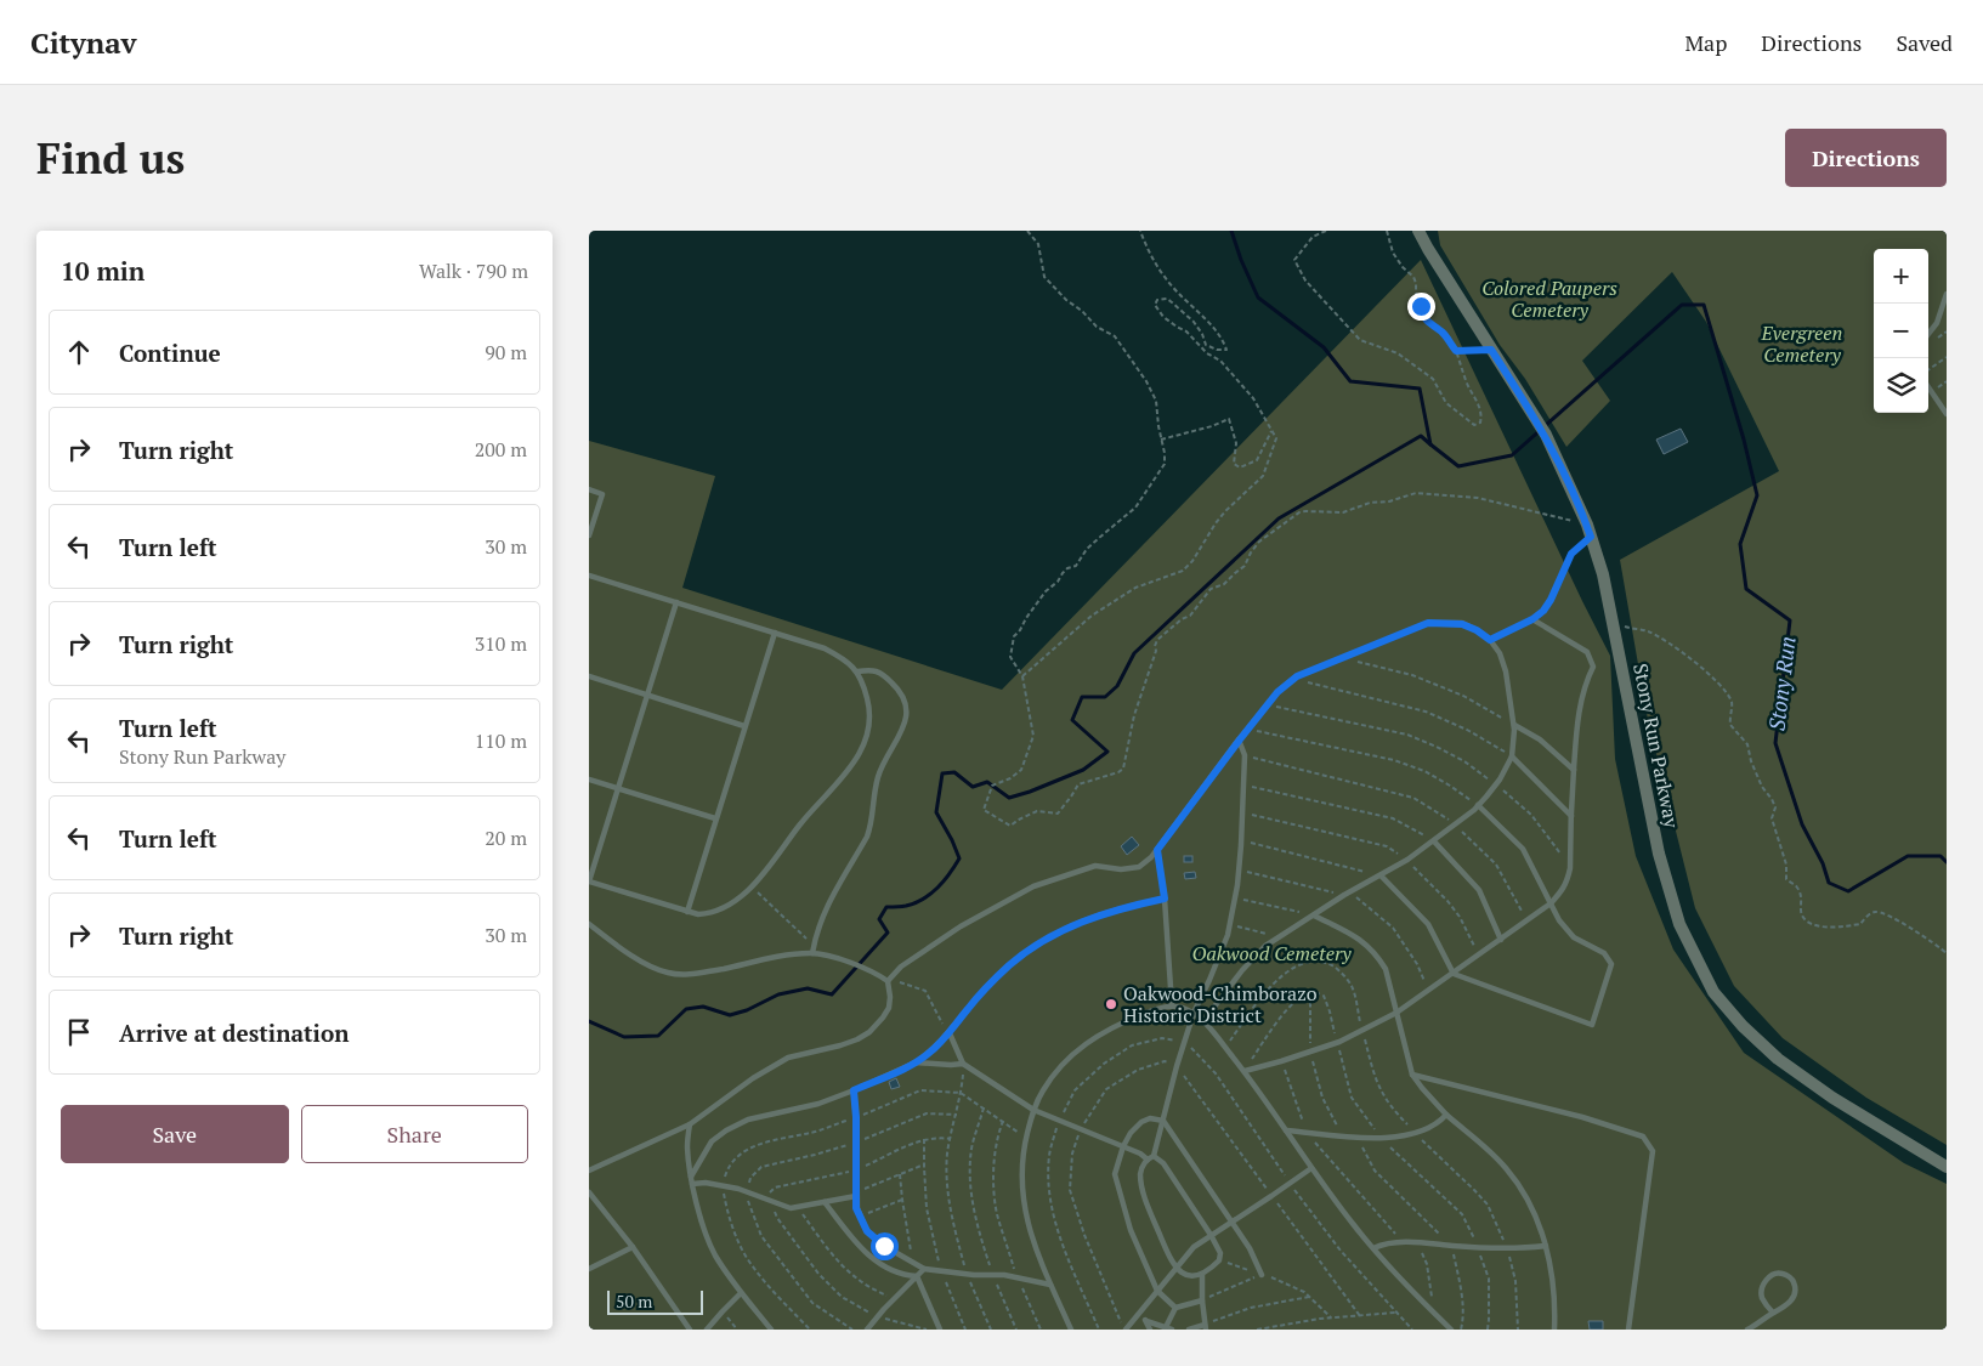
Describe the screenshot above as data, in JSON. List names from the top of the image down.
{
  "streets": {
    "street": ["Stony Run Parkway"]
  },
  "water": ["Stony Run"],
  "parks": ["Colored Paupers Cemetery", "Evergreen Cemetery", "Oakwood Cemetery"],
  "places": ["Oakwood-Chimborazo Historic District"],
  "scale_bar": "50 m",
  "page": {
    "header": "Citynav",
    "nav": ["Map", "Directions", "Saved"],
    "buttons": [
      "Directions",
      ["Save", "Share"]
    ],
    "title": "Find us",
    "heading": ["10 min", "Walk · 790 m"],
    "map_buttons": ["+", "−"],
    "list": [
      ["Continue", "90 m"],
      ["Turn right", "200 m"],
      ["Turn left", "30 m"],
      ["Turn right", "310 m"],
      ["Turn left", "Stony Run Parkway", "110 m"],
      ["Turn left", "20 m"],
      ["Turn right", "30 m"],
      "Arrive at destination"
    ],
    "scale": "50 m"
  }
}
